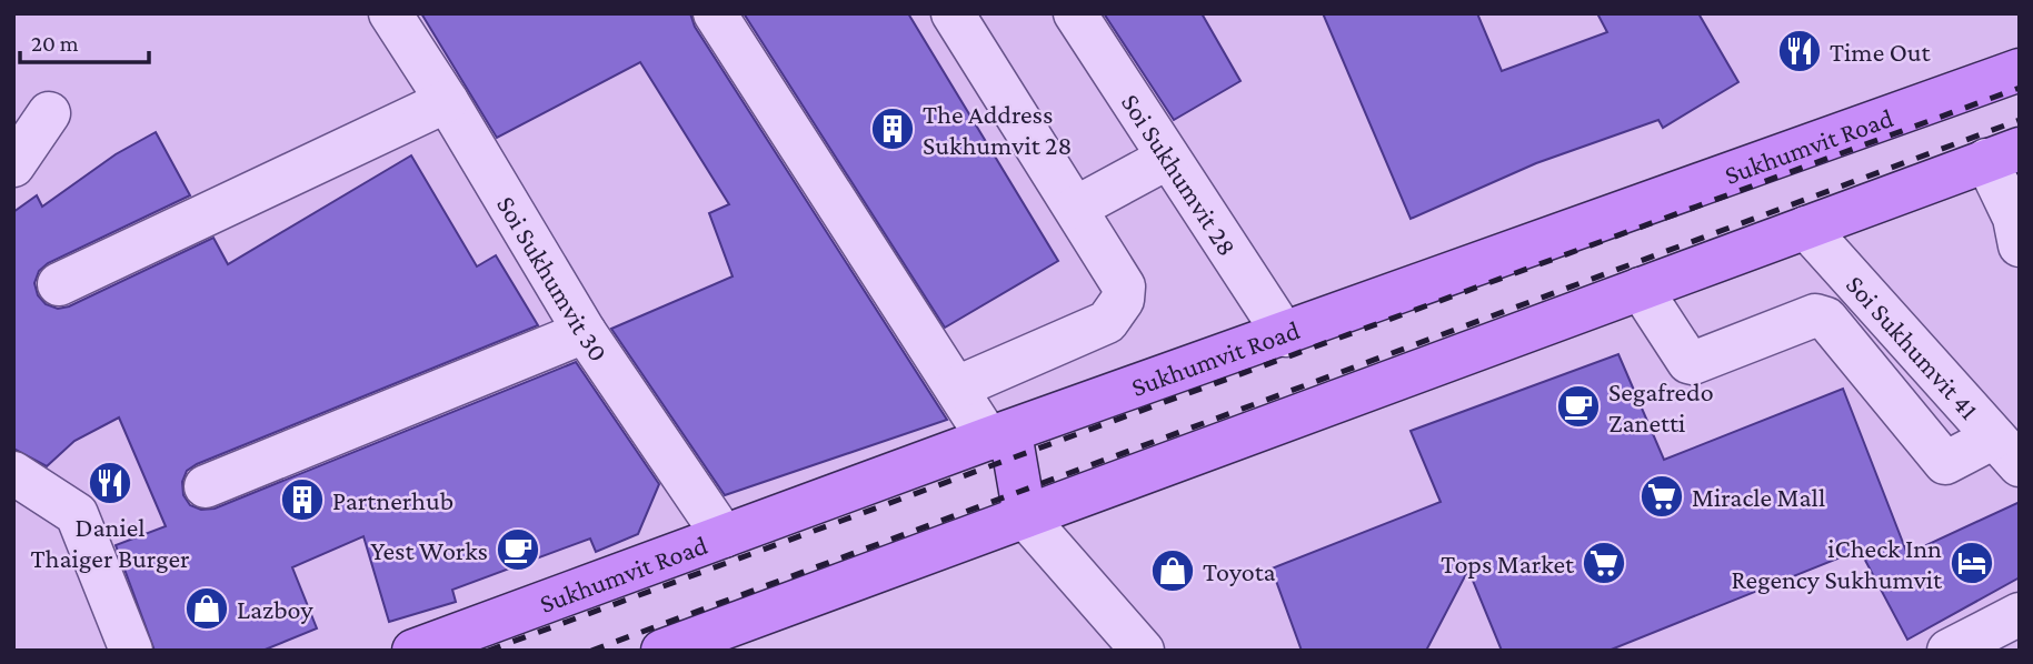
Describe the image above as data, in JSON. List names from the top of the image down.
{
  "streets": {
    "main road": ["Sukhumvit Road"],
    "street": ["Soi Sukhumvit 28", "Soi Sukhumvit 30", "Soi Sukhumvit 41"]
  },
  "crossings": [
    ["Sukhumvit Road", "Soi Sukhumvit 28"],
    ["Sukhumvit Road", "Soi Sukhumvit 30"]
  ],
  "places": {
    "restaurant": ["Time Out", "Daniel Thaiger Burger"],
    "building": ["The Address Sukhumvit 28", "Partnerhub"],
    "cafe": ["Segafredo Zanetti", "Yest Works"],
    "supermarket": ["Miracle Mall", "Tops Market"],
    "hotel": ["iCheck Inn Regency Sukhumvit"],
    "shop": ["Toyota", "Lazboy"]
  },
  "scale_bar": "20 m"
}
